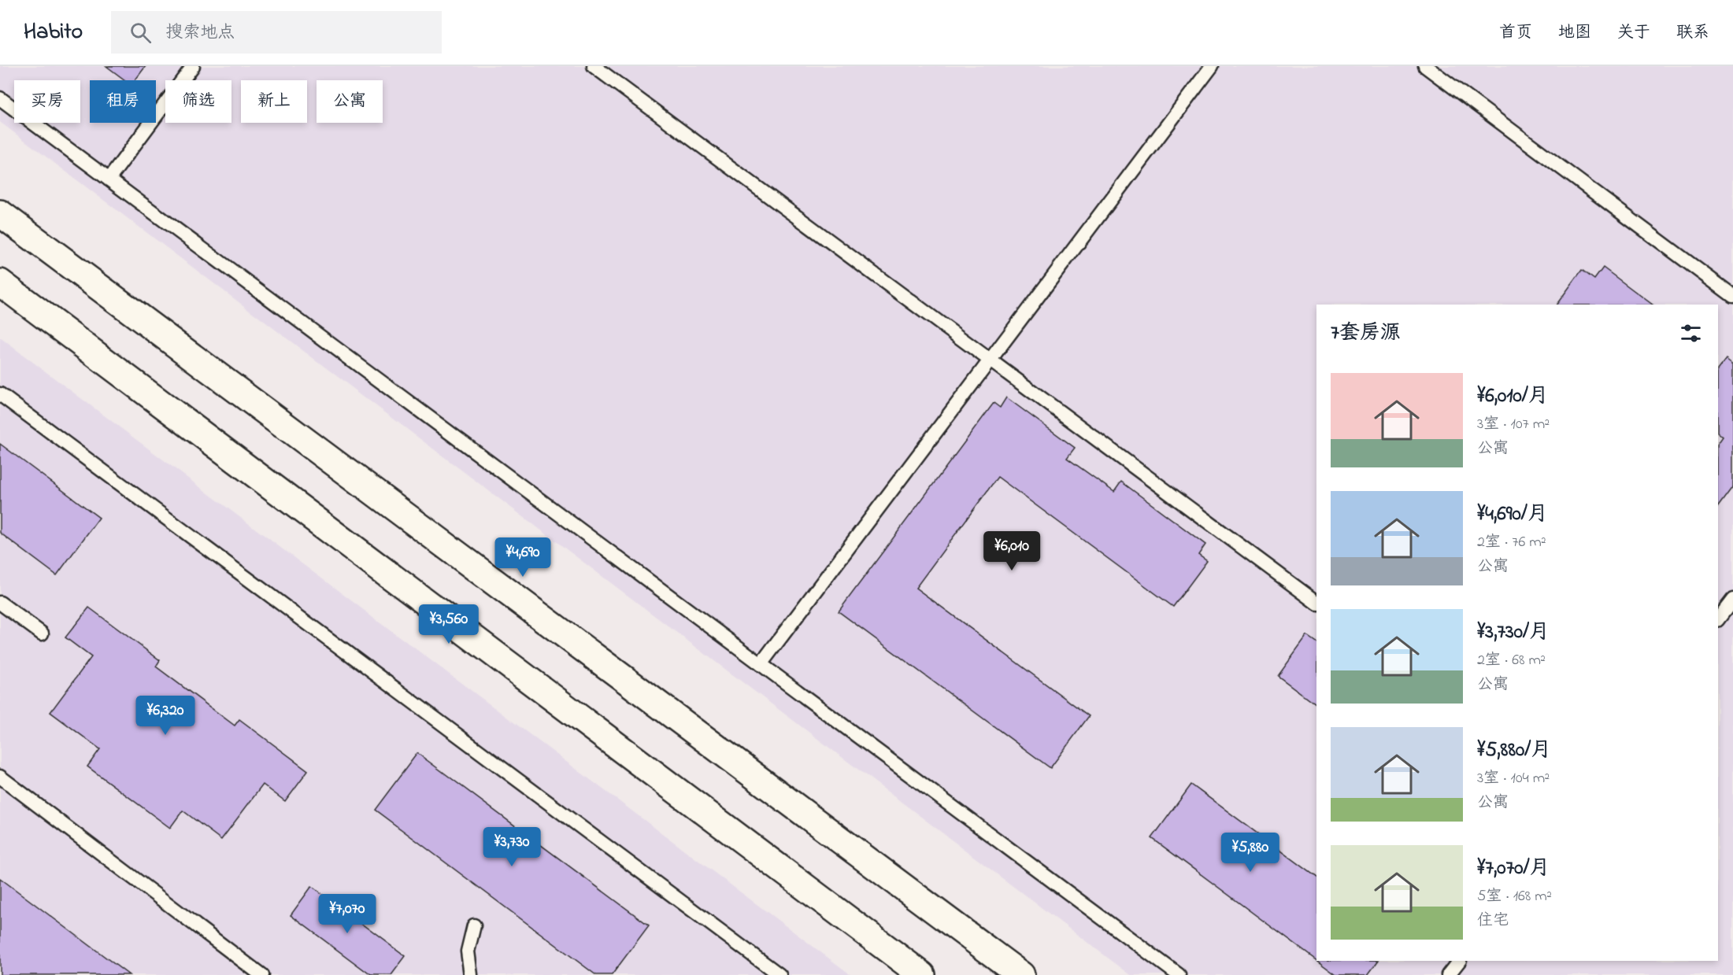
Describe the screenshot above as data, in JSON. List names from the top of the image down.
{
  "page": {
    "header": "Habito",
    "search": "搜索地点",
    "nav": [
      "首页",
      "地图",
      "关于",
      "联系"
    ],
    "chip": [
      "买房",
      "租房",
      "筛选",
      "新上",
      "公寓"
    ],
    "heading": "7套房源",
    "list": [
      {
        "name": "¥6,010/月",
        "note": "3室 · 107 m² · 公寓"
      },
      {
        "name": "¥4,690/月",
        "note": "2室 · 76 m² · 公寓"
      },
      {
        "name": "¥3,730/月",
        "note": "2室 · 68 m² · 公寓"
      },
      {
        "name": "¥5,880/月",
        "note": "3室 · 104 m² · 公寓"
      },
      {
        "name": "¥7,070/月",
        "note": "5室 · 168 m² · 住宅"
      }
    ],
    "price": [
      "¥6,010",
      "¥4,690",
      "¥3,560",
      "¥6,320",
      "¥3,730",
      "¥5,880",
      "¥7,070"
    ]
  }
}
